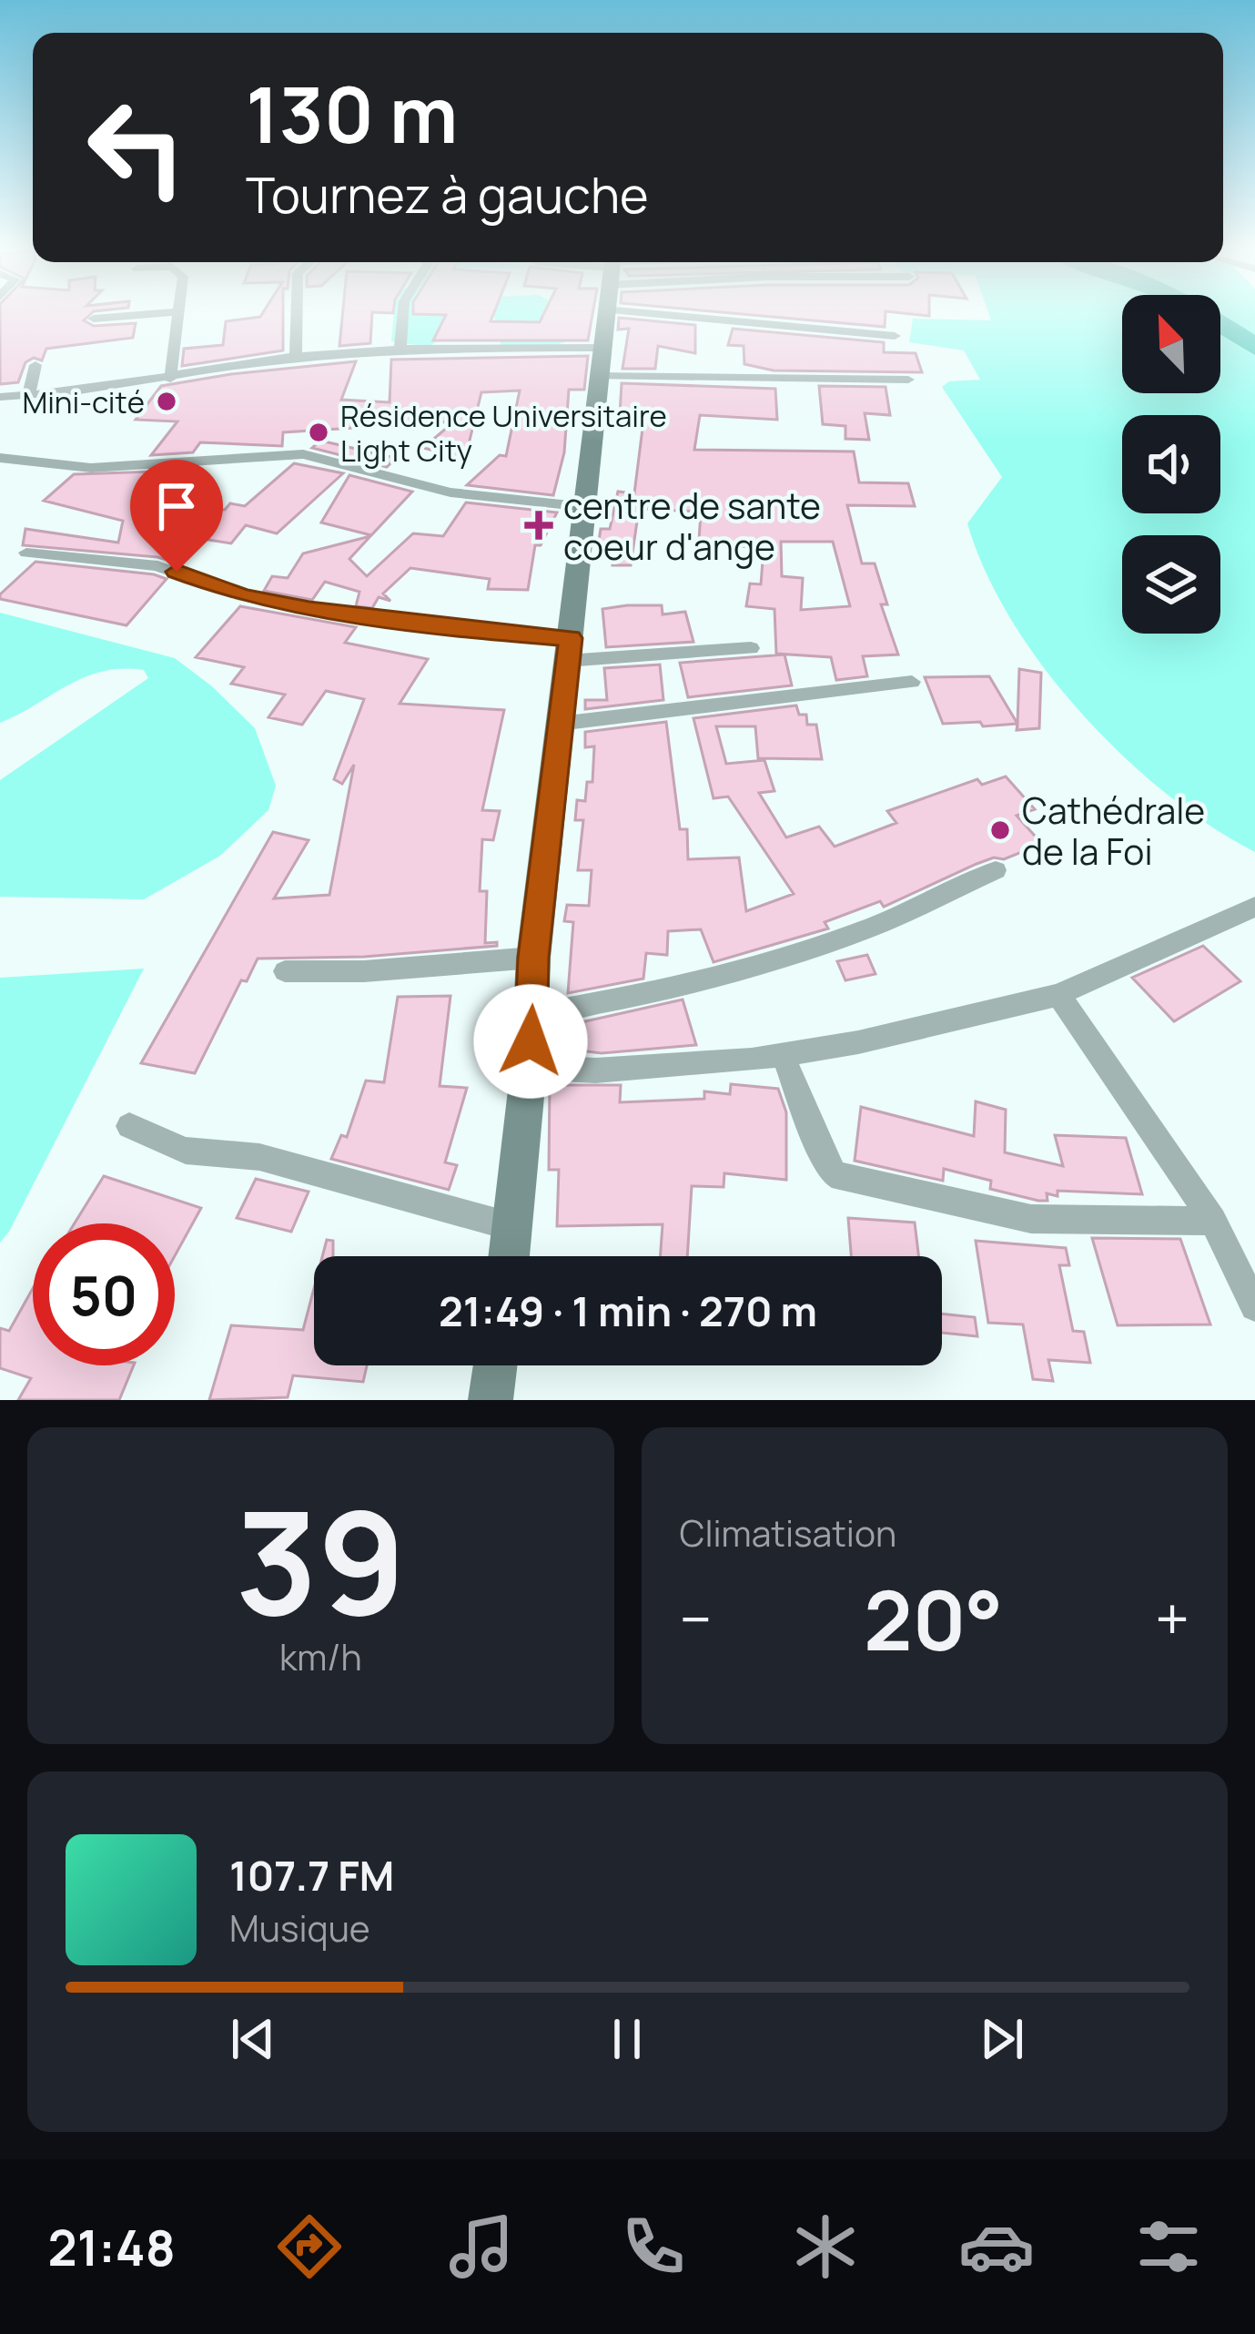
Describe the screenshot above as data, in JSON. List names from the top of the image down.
{
  "places": {
    "other": ["Mini-cité", "Résidence Universitaire Light City", "Cathédrale de la Foi"],
    "health": ["centre de sante coeur d'ange"]
  },
  "north": "top left",
  "page": {
    "turn": ["130 m", "Tournez à gauche"],
    "limit": "50",
    "trip": "21:49 · 1 min · 270 m",
    "tile": [
      ["39", "km/h"],
      "Climatisation"
    ],
    "heat": ["−", "20°", "+"],
    "song": ["107.7 FM", "Musique"],
    "tabs": "21:48"
  }
}
